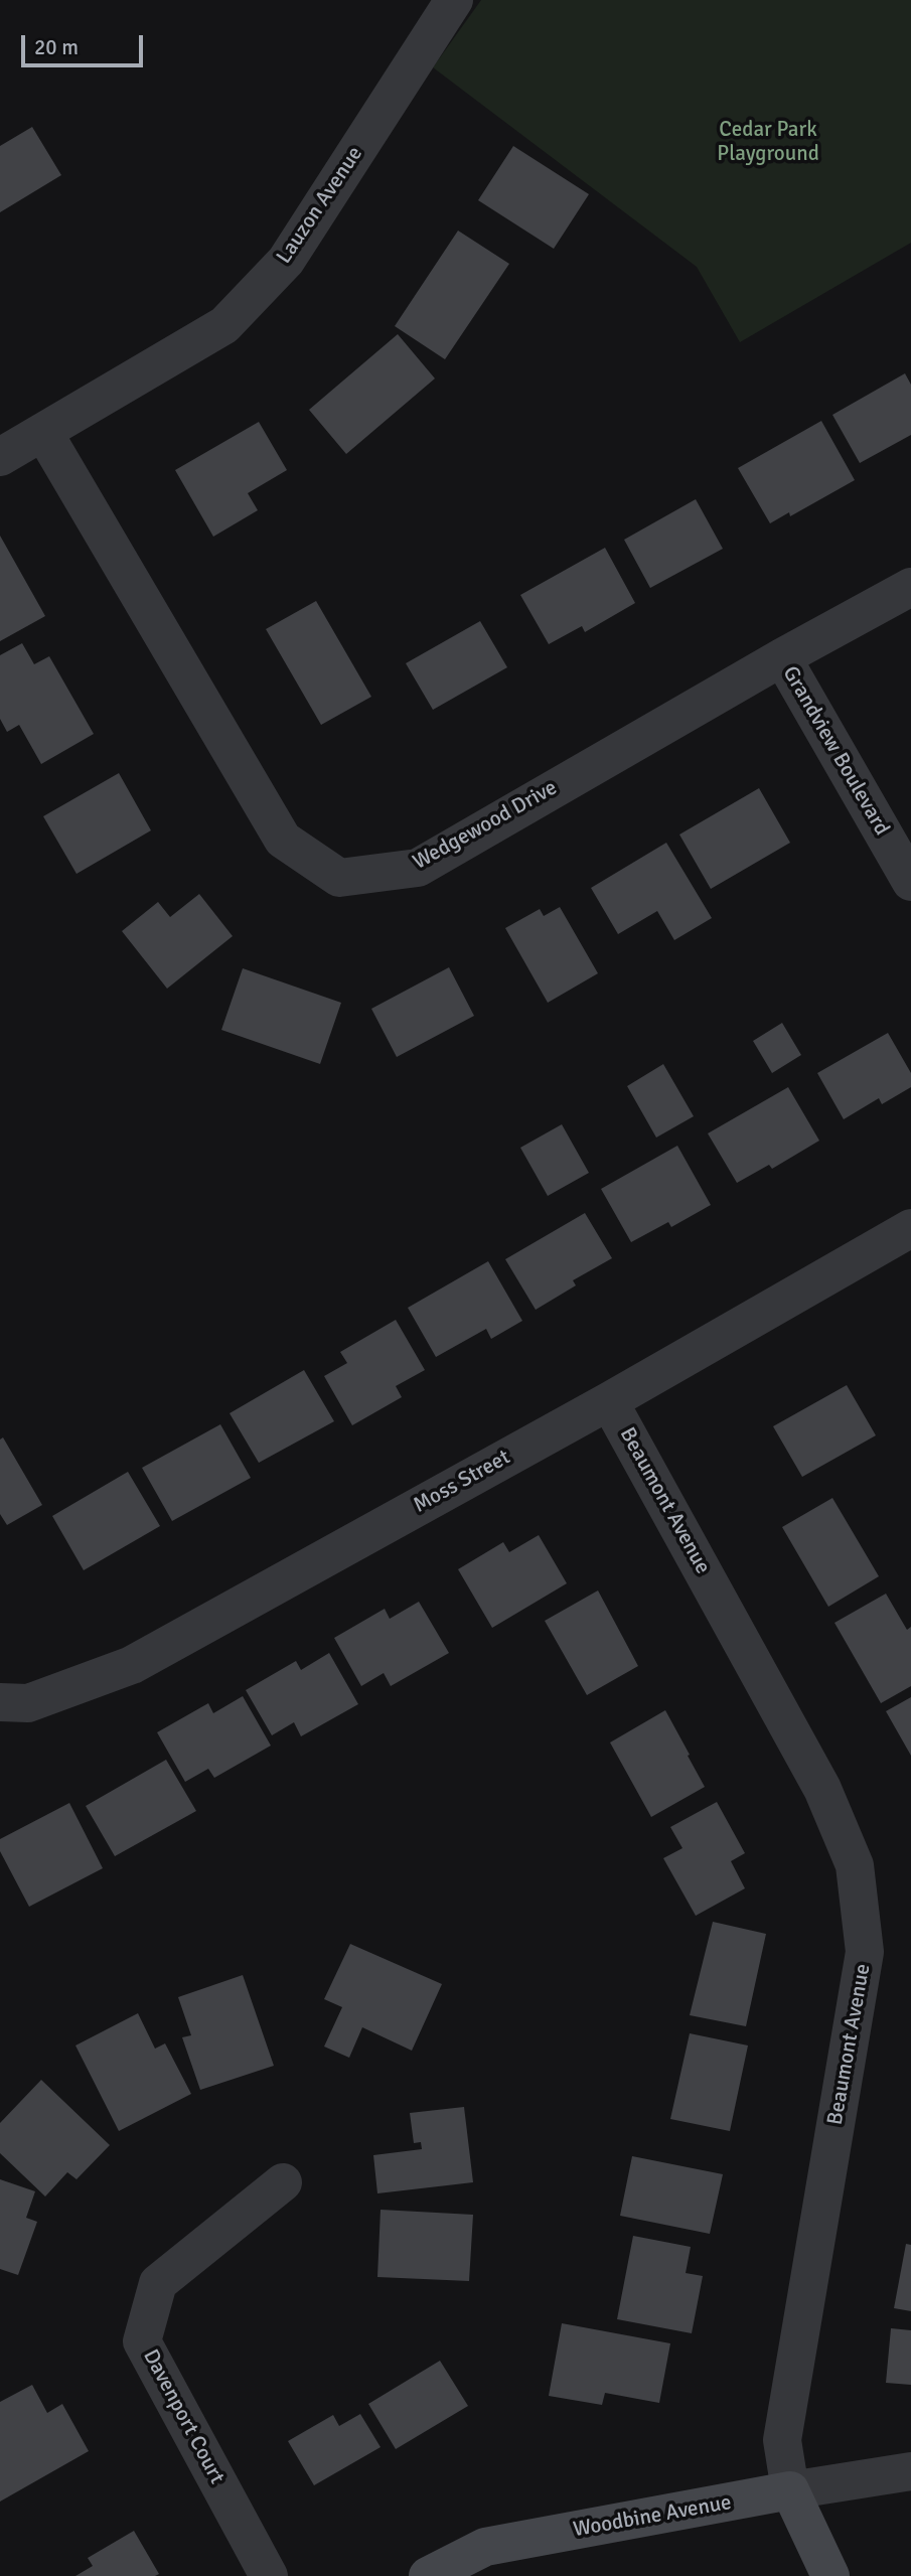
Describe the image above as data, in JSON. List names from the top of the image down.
{
  "streets": {
    "street": [
      "Lauzon Avenue",
      "Grandview Boulevard",
      "Wedgewood Drive",
      "Moss Street",
      "Beaumont Avenue",
      "Davenport Court",
      "Woodbine Avenue"
    ]
  },
  "crossings": [
    ["Lauzon Avenue", "Wedgewood Drive"],
    ["Grandview Boulevard", "Wedgewood Drive"],
    ["Moss Street", "Beaumont Avenue"],
    ["Beaumont Avenue", "Woodbine Avenue"]
  ],
  "parks": ["Cedar Park Playground"],
  "scale_bar": "20 m"
}
